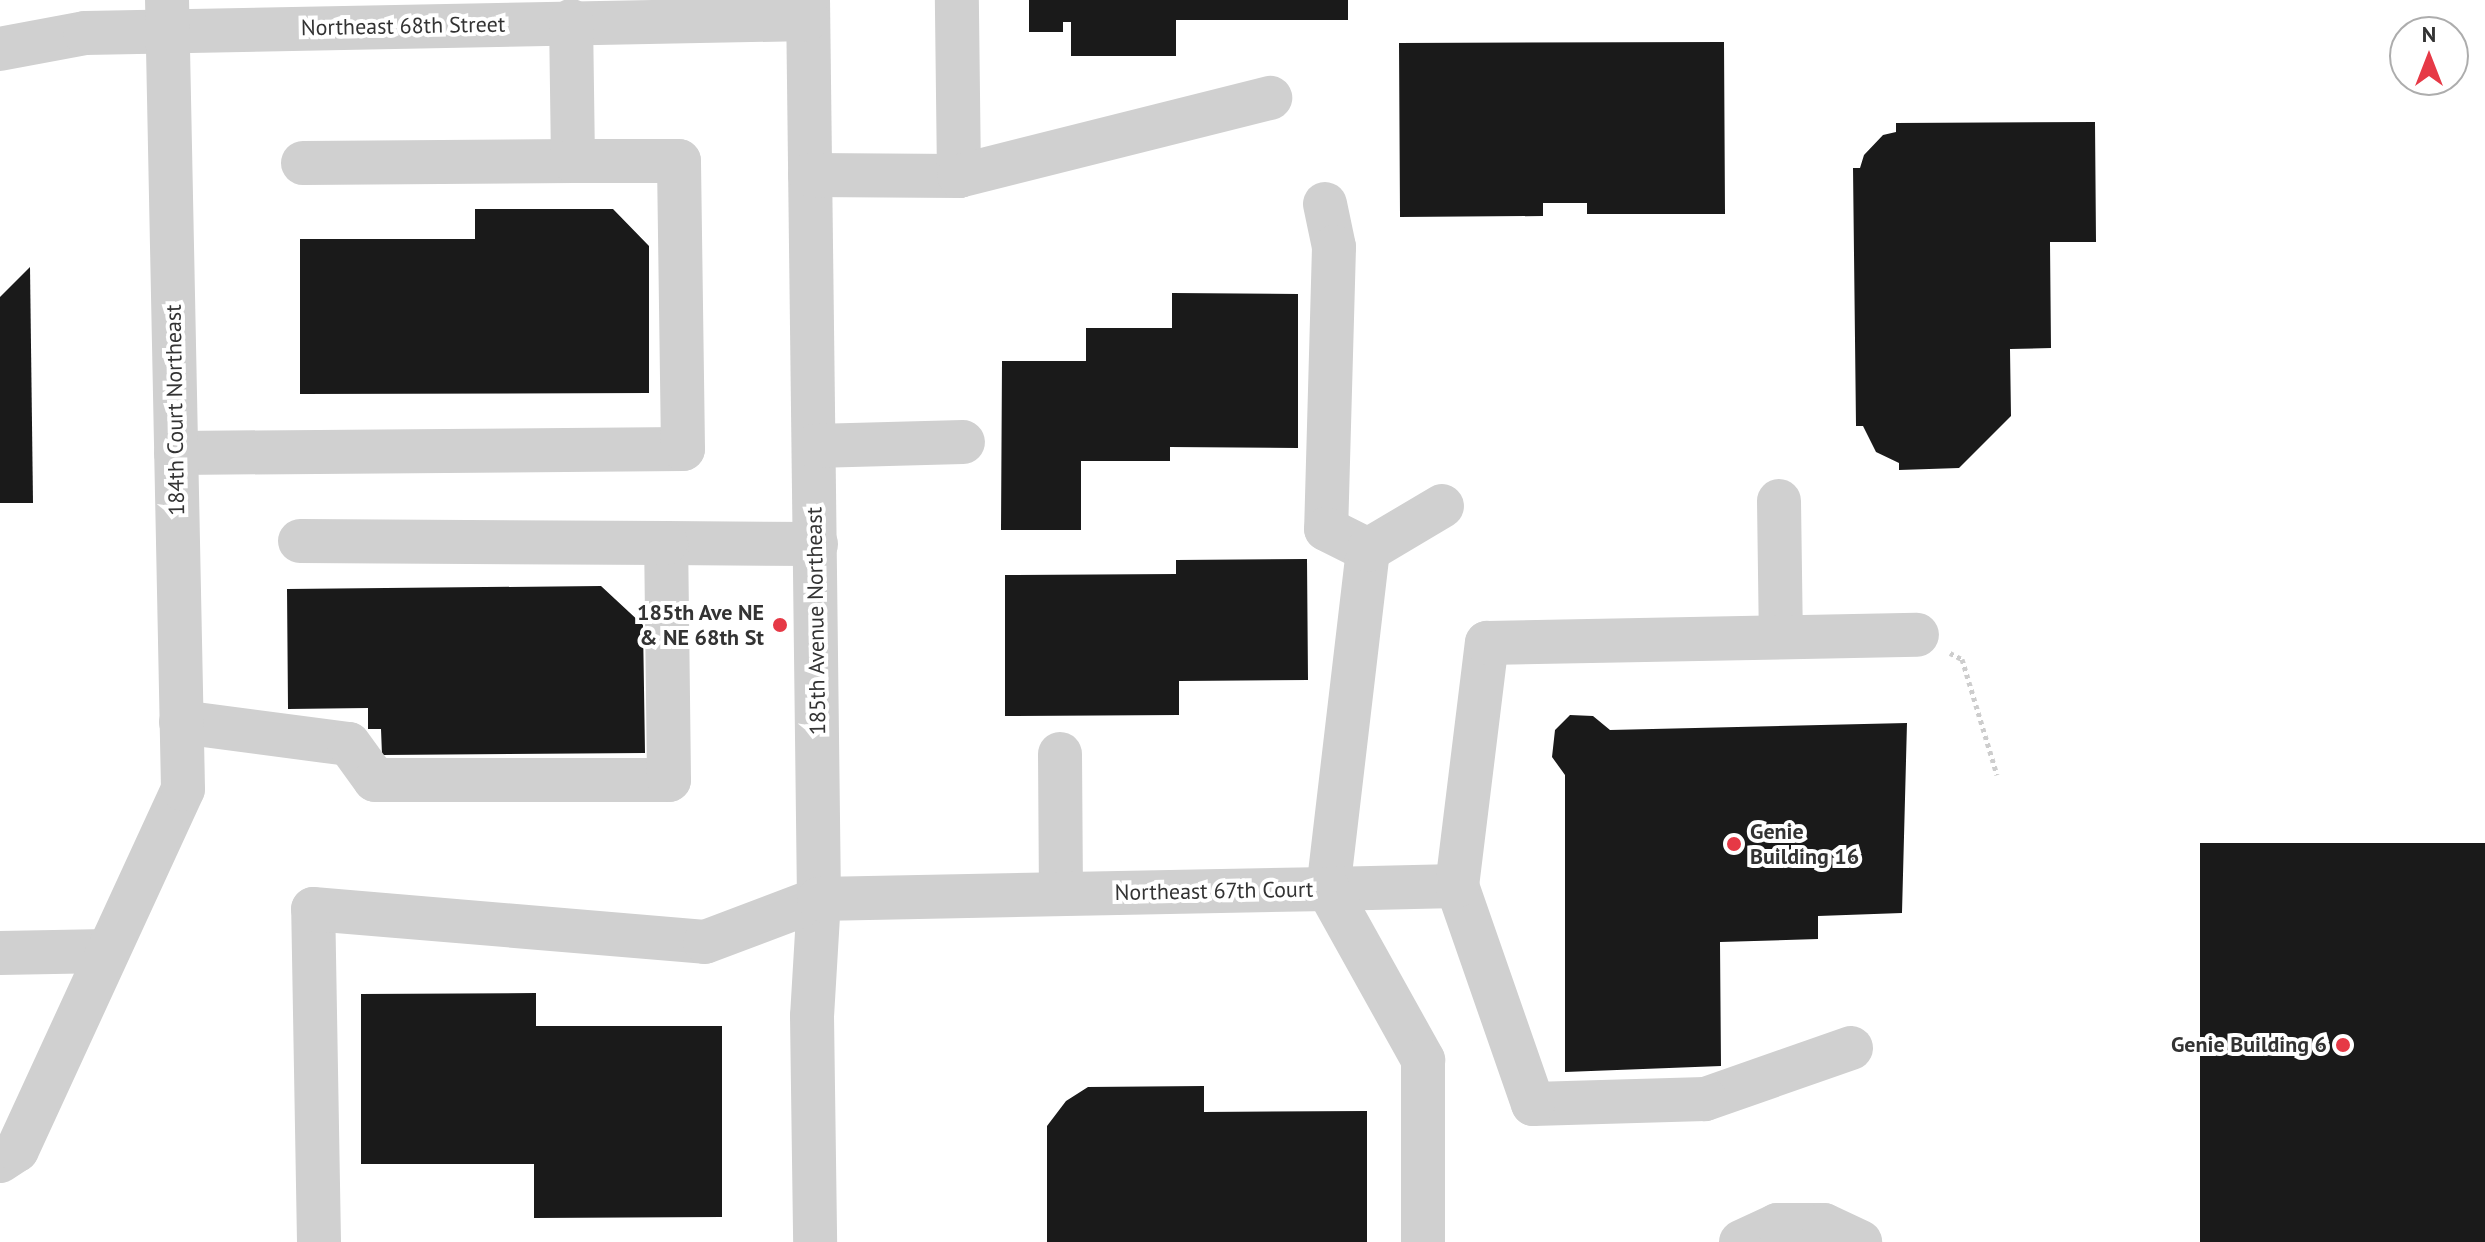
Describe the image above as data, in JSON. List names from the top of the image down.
{
  "streets": {
    "street": [
      "Northeast 68th Street",
      "184th Court Northeast",
      "185th Avenue Northeast",
      "Northeast 67th Court"
    ]
  },
  "crossings": [
    ["Northeast 68th Street", "184th Court Northeast"],
    ["Northeast 68th Street", "185th Avenue Northeast"],
    ["185th Avenue Northeast", "Northeast 67th Court"]
  ],
  "places": ["185th Ave NE & NE 68th St", "Genie Building 16", "Genie Building 6"],
  "north": "top"
}
